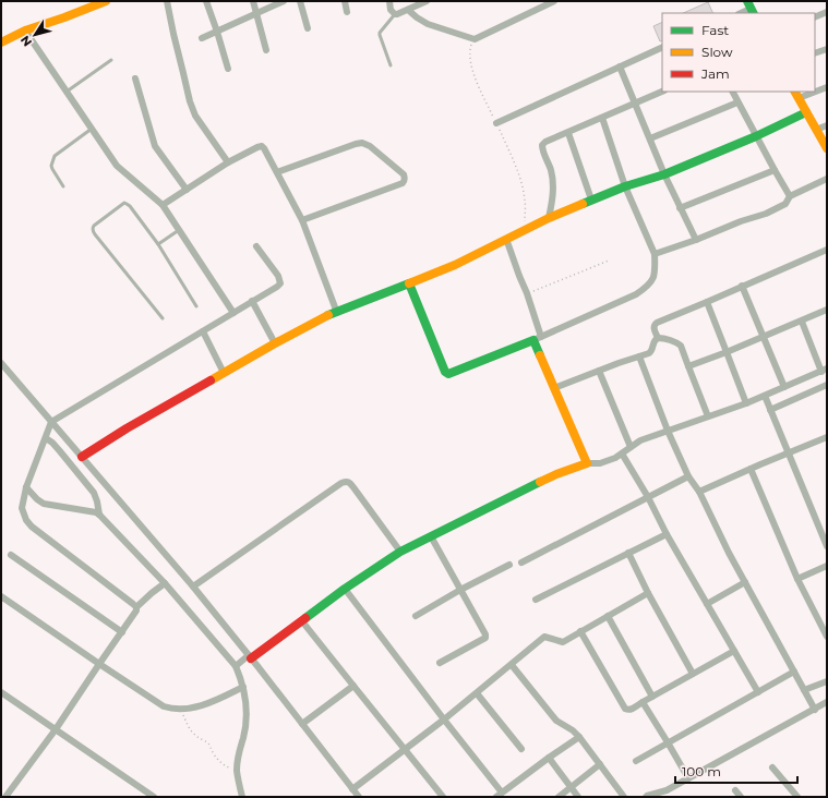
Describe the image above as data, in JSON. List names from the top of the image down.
{
  "legend": ["Fast", "Slow", "Jam"],
  "scale_bar": "100 m",
  "north": "bottom left"
}
